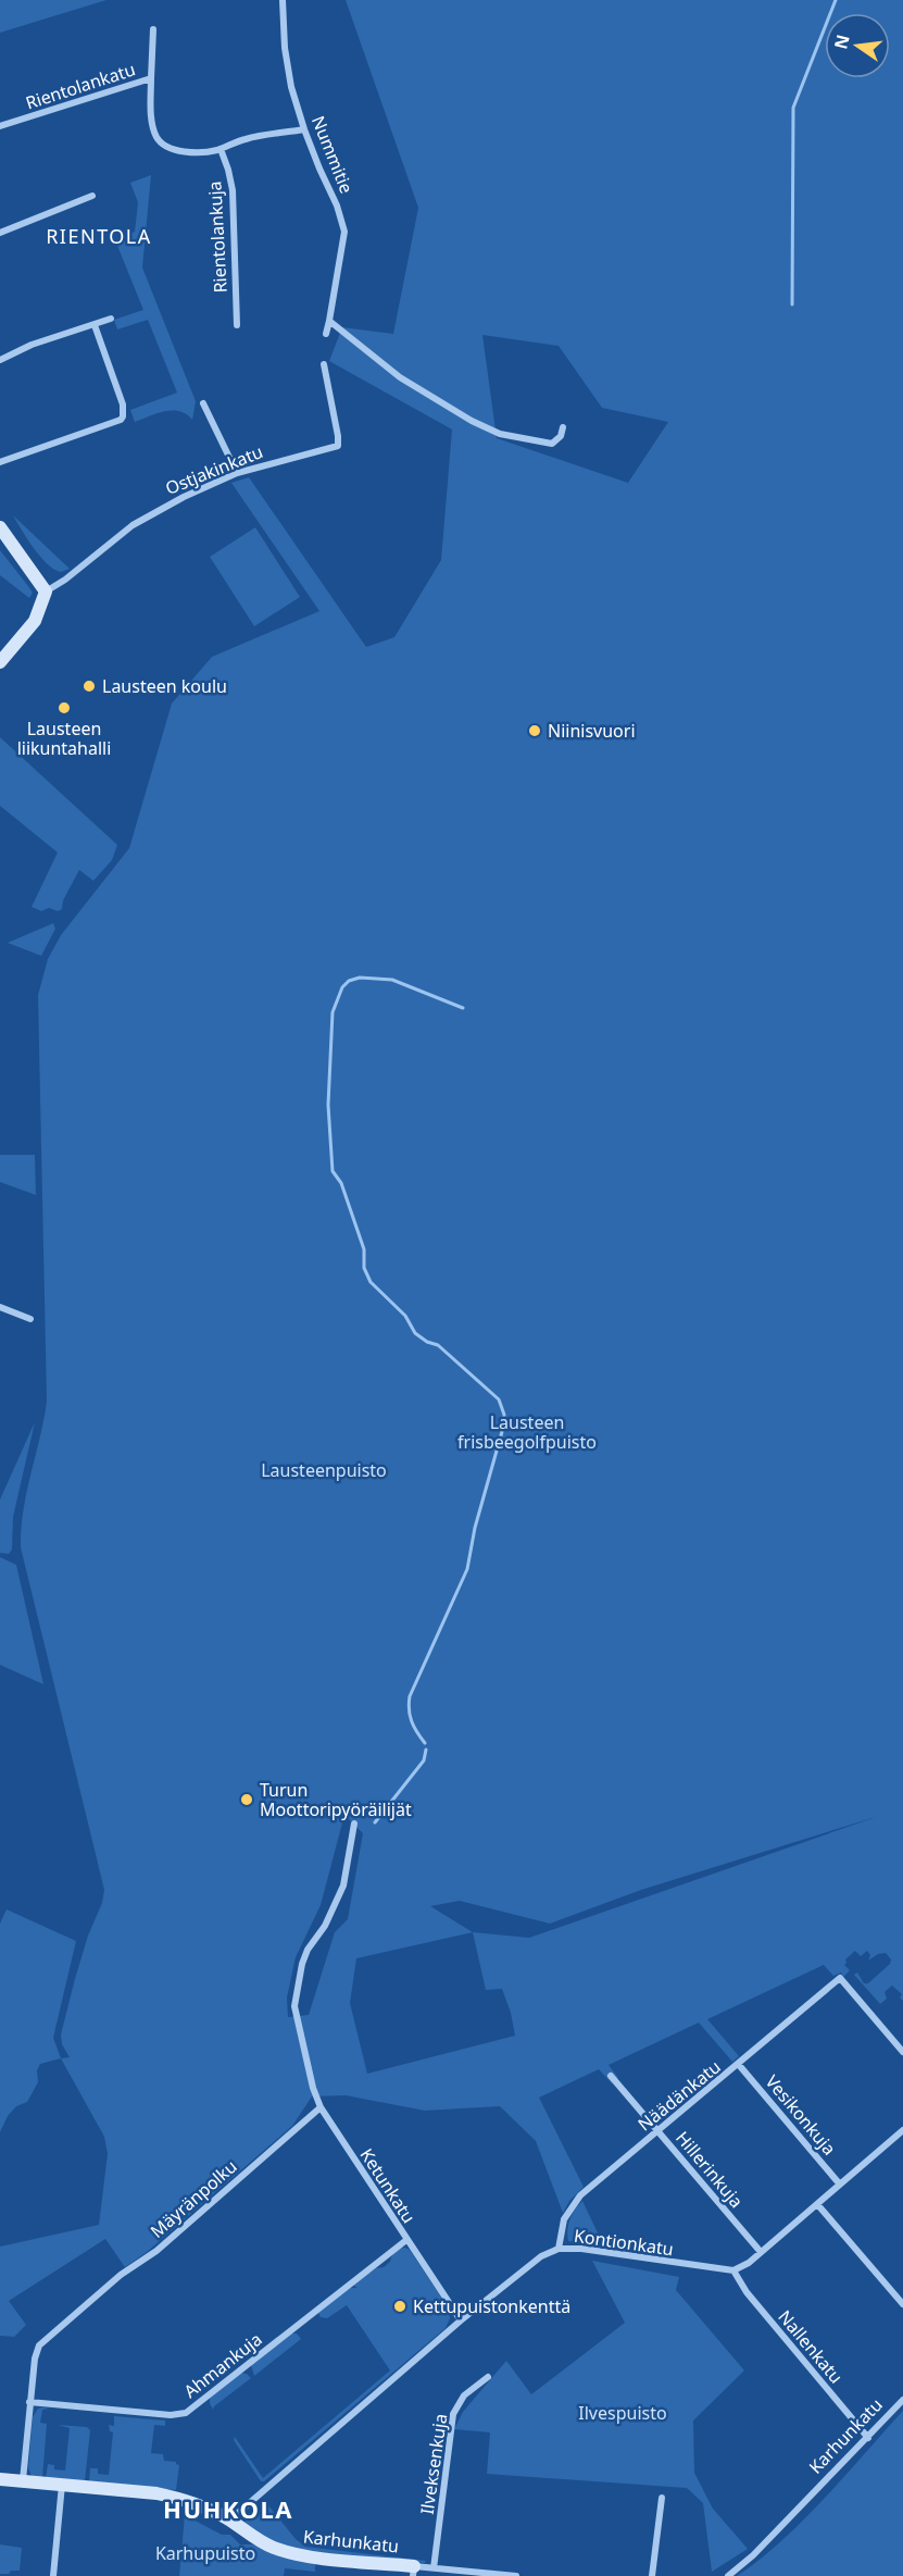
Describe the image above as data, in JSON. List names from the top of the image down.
{
  "streets": {
    "street": [
      "Rientolankatu",
      "Nummitie",
      "Rientolankuja",
      "Ostjakinkatu",
      "Näädänkatu",
      "Vesikonkuja",
      "Hillerinkuja",
      "Ketunkatu",
      "Mäyränpolku",
      "Kontionkatu",
      "Nallenkatu",
      "Ahmankuja",
      "Karhunkatu",
      "Ilveksenkuja"
    ]
  },
  "crossings": [
    ["Rientolankatu", "Nummitie"],
    ["Rientolankatu", "Rientolankuja"],
    ["Näädänkatu", "Vesikonkuja"],
    ["Näädänkatu", "Hillerinkuja"],
    ["Näädänkatu", "Kontionkatu"],
    ["Ketunkatu", "Mäyränpolku"],
    ["Ketunkatu", "Kontionkatu"],
    ["Ketunkatu", "Ahmankuja"],
    ["Mäyränpolku", "Ahmankuja"],
    ["Mäyränpolku", "Karhunkatu"],
    ["Kontionkatu", "Nallenkatu"],
    ["Kontionkatu", "Karhunkatu"],
    ["Nallenkatu", "Karhunkatu"],
    ["Karhunkatu", "Ilveksenkuja"]
  ],
  "districts": ["RIENTOLA", "HUHKOLA"],
  "parks": [
    "Lausteen frisbeegolfpuisto",
    "Lausteenpuisto",
    "Ilvespuisto",
    "Karhupuisto"
  ],
  "places": [
    "Lausteen koulu",
    "Lausteen liikuntahalli",
    "Niinisvuori",
    "Turun Moottoripyöräilijät",
    "Kettupuistonkenttä"
  ],
  "north": "left"
}
